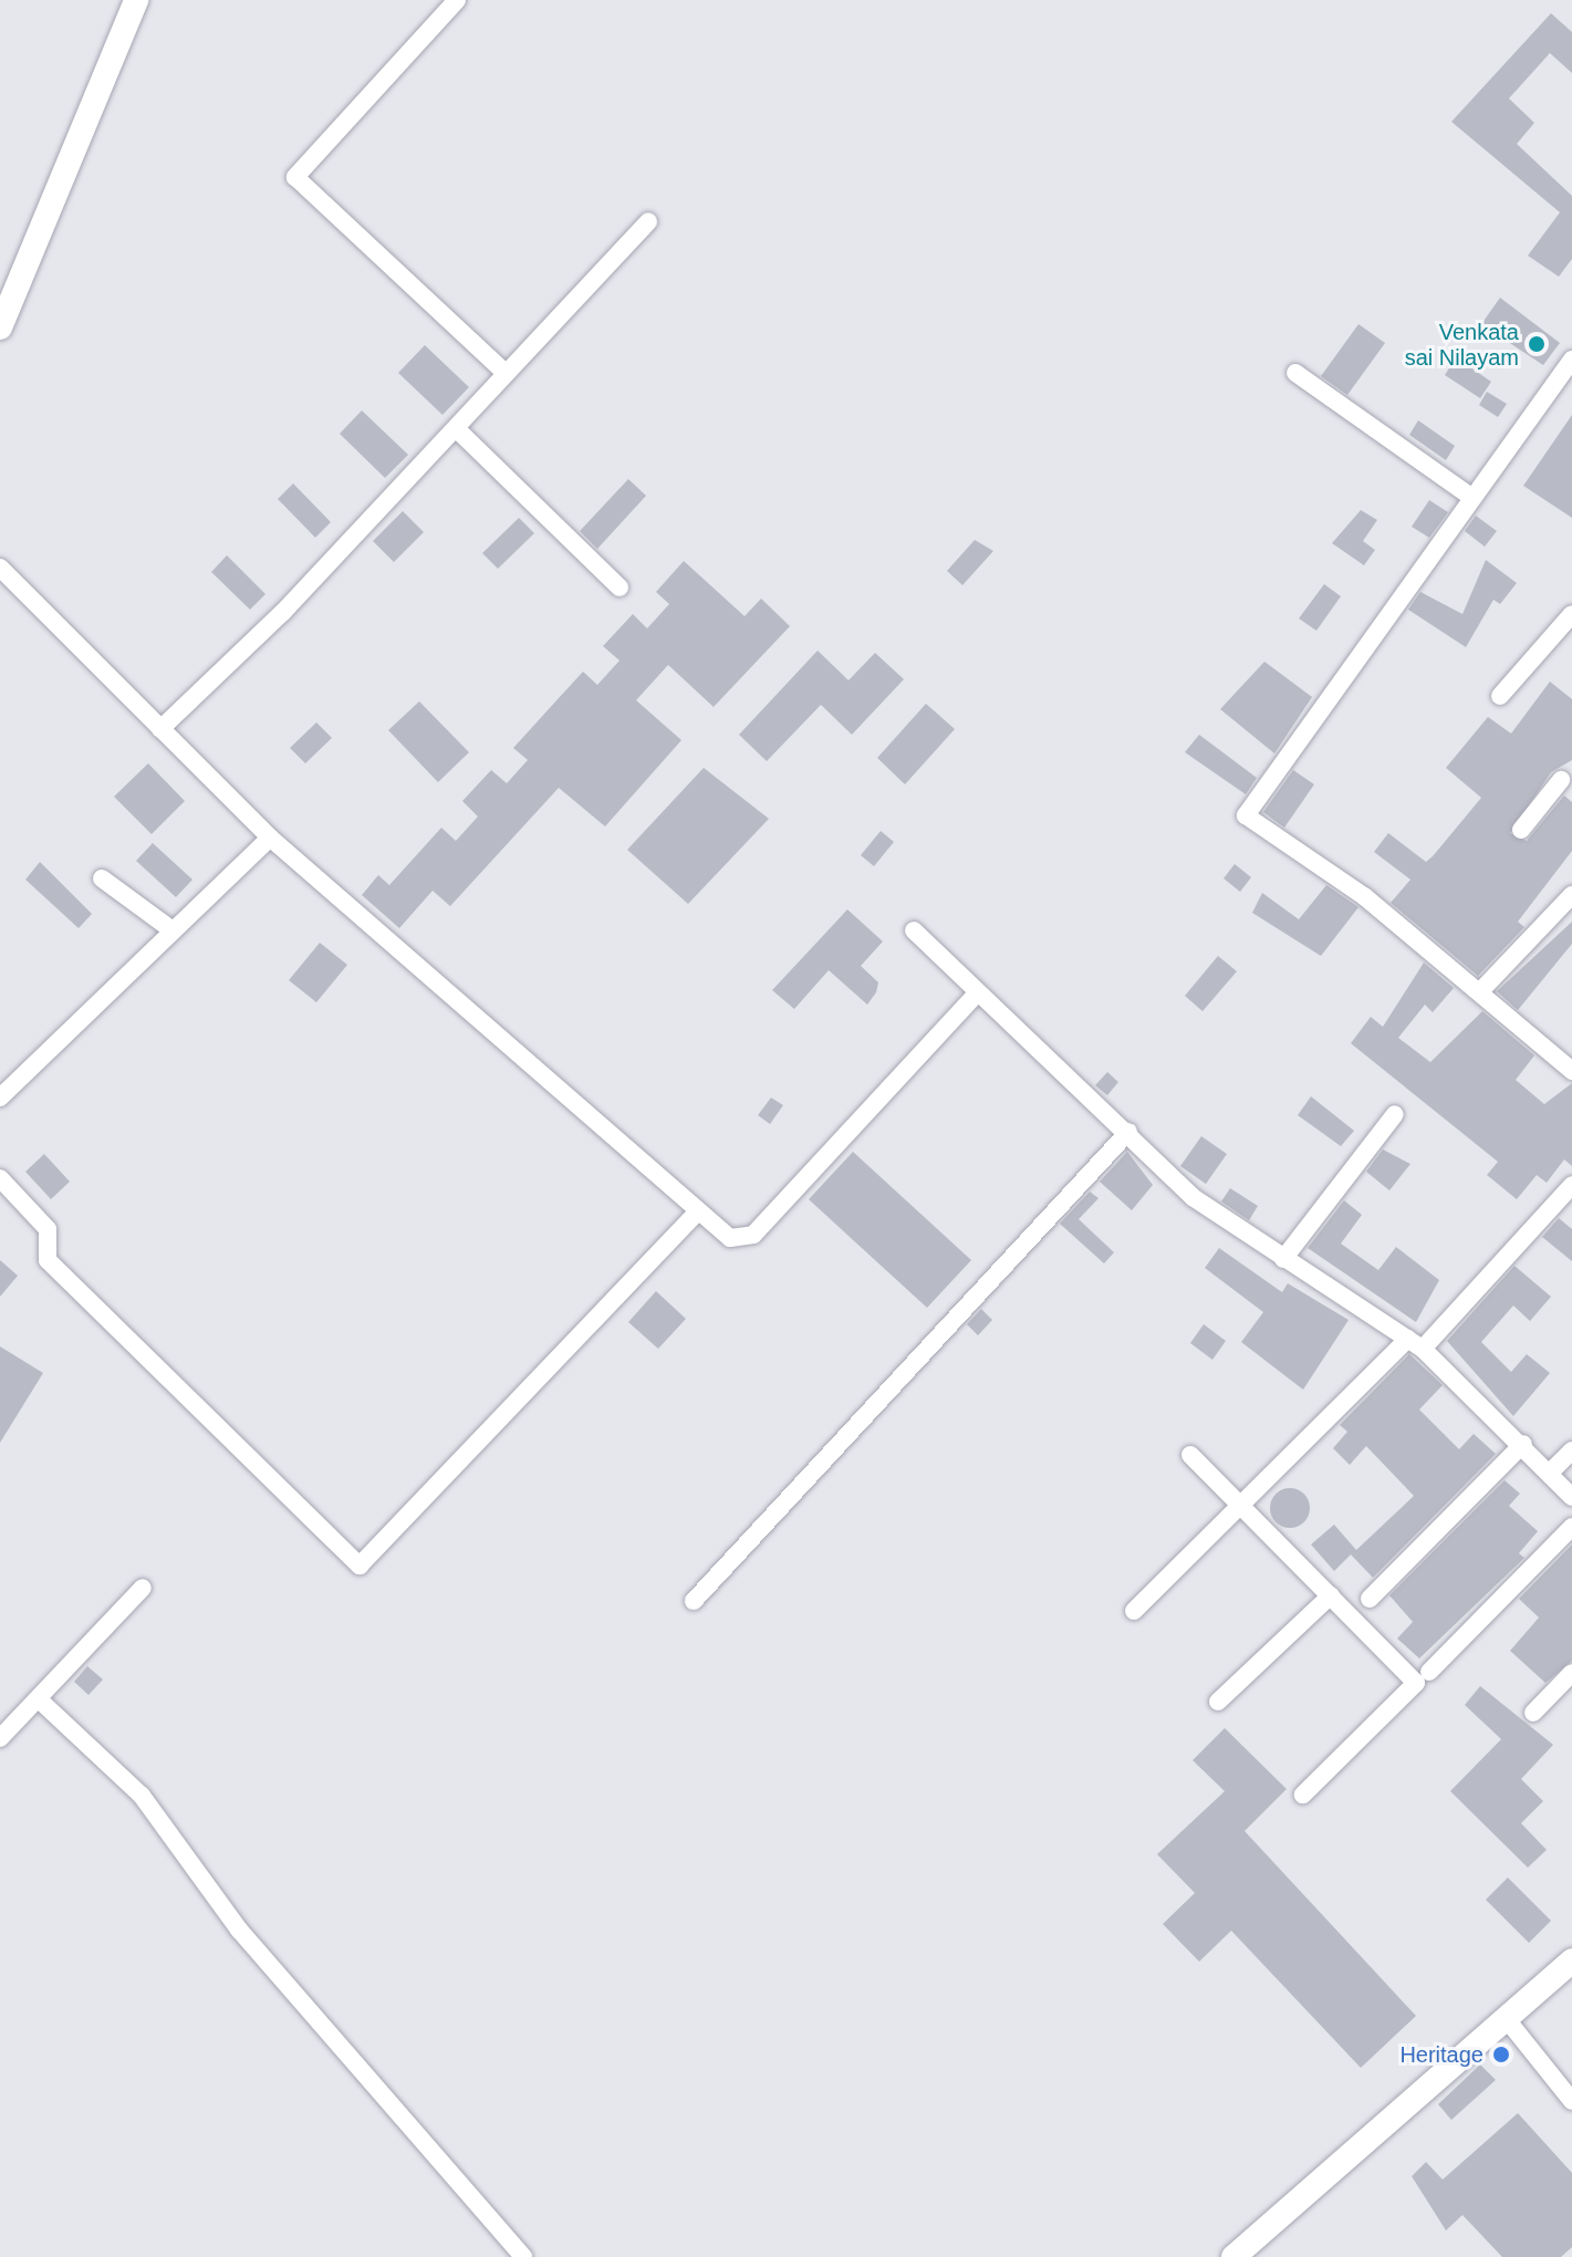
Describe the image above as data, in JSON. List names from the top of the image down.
{
  "places": ["Venkata sai Nilayam", "Heritage"]
}
